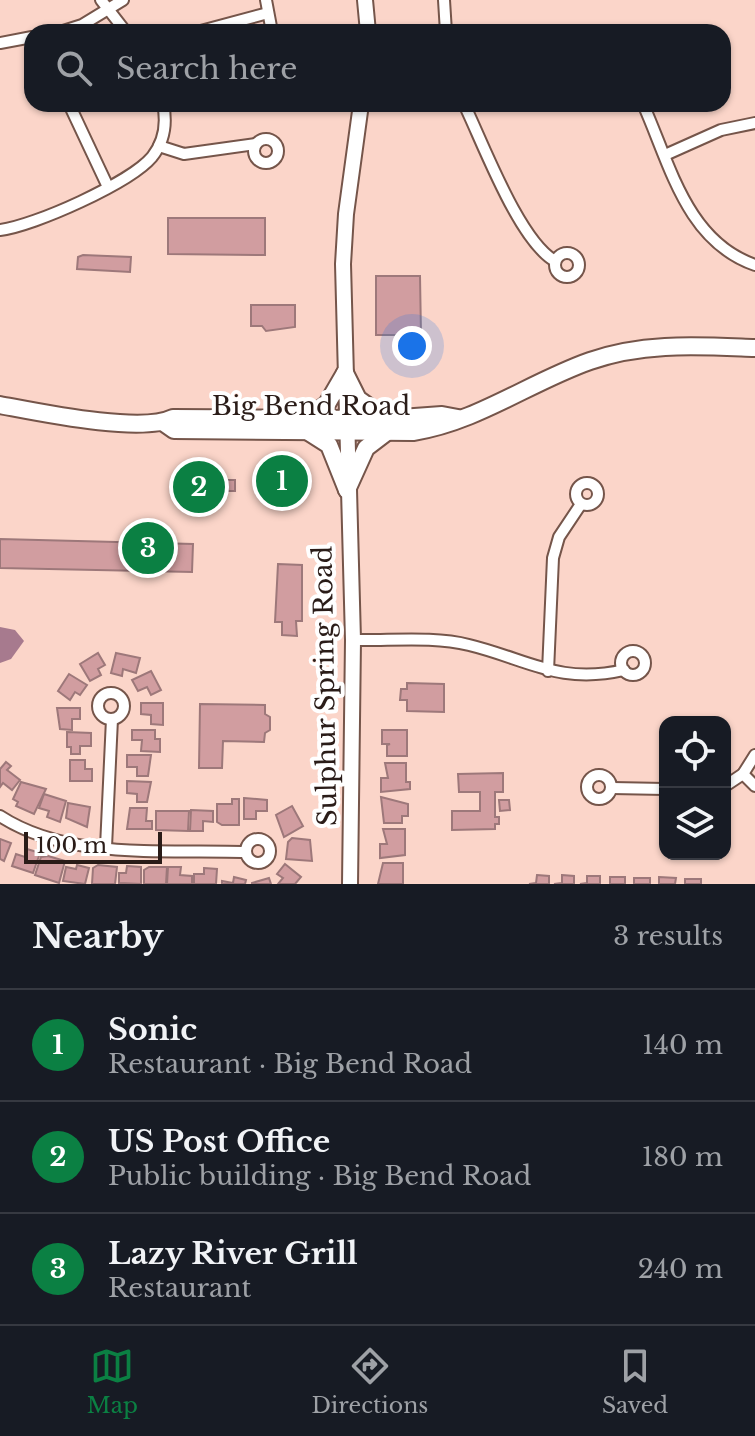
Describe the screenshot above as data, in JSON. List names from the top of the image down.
{
  "streets": {
    "main road": ["Big Bend Road", "Sulphur Spring Road"]
  },
  "crossings": [
    ["Big Bend Road", "Sulphur Spring Road"]
  ],
  "scale_bar": "100 m",
  "page": {
    "search": "Search here",
    "pins": ["1", "2", "3"],
    "scale": "100 m",
    "heading": ["Nearby", "3 results"],
    "list": [
      {
        "mark": "1",
        "name": "Sonic",
        "note": "Restaurant · Big Bend Road",
        "value": "140 m"
      },
      {
        "mark": "2",
        "name": "US Post Office",
        "note": "Public building · Big Bend Road",
        "value": "180 m"
      },
      {
        "mark": "3",
        "name": "Lazy River Grill",
        "note": "Restaurant",
        "value": "240 m"
      }
    ],
    "nav": ["Map", "Directions", "Saved"]
  }
}
